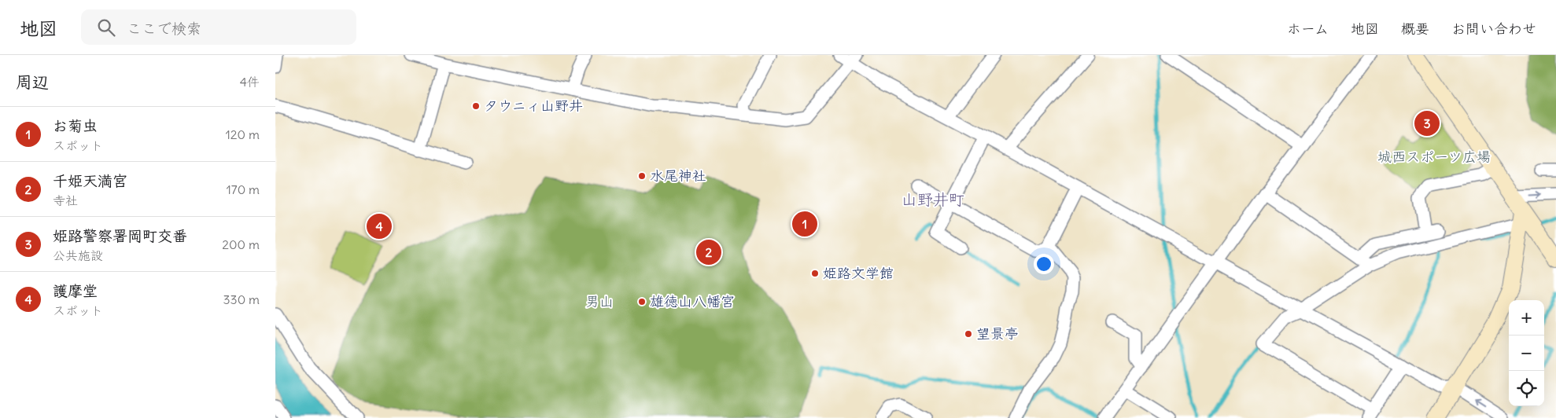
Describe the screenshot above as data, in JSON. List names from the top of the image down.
{
  "districts": ["山野井町"],
  "parks": ["城西スポーツ広場", "男山"],
  "places": [
    "タウニィ山野井",
    "水尾神社",
    "姫路文学館",
    "雄徳山八幡宮",
    "望景亭"
  ],
  "page": {
    "header": "地図",
    "search": "ここで検索",
    "nav": [
      "ホーム",
      "地図",
      "概要",
      "お問い合わせ"
    ],
    "heading": ["周辺", "4件"],
    "list": [
      {
        "mark": "1",
        "name": "お菊虫",
        "note": "スポット",
        "value": "120 m"
      },
      {
        "mark": "2",
        "name": "千姫天満宮",
        "note": "寺社",
        "value": "170 m"
      },
      {
        "mark": "3",
        "name": "姫路警察署岡町交番",
        "note": "公共施設",
        "value": "200 m"
      },
      {
        "mark": "4",
        "name": "護摩堂",
        "note": "スポット",
        "value": "330 m"
      }
    ],
    "pins": [
      "3",
      "1",
      "4",
      "2"
    ],
    "map_buttons": ["+", "−"]
  }
}
